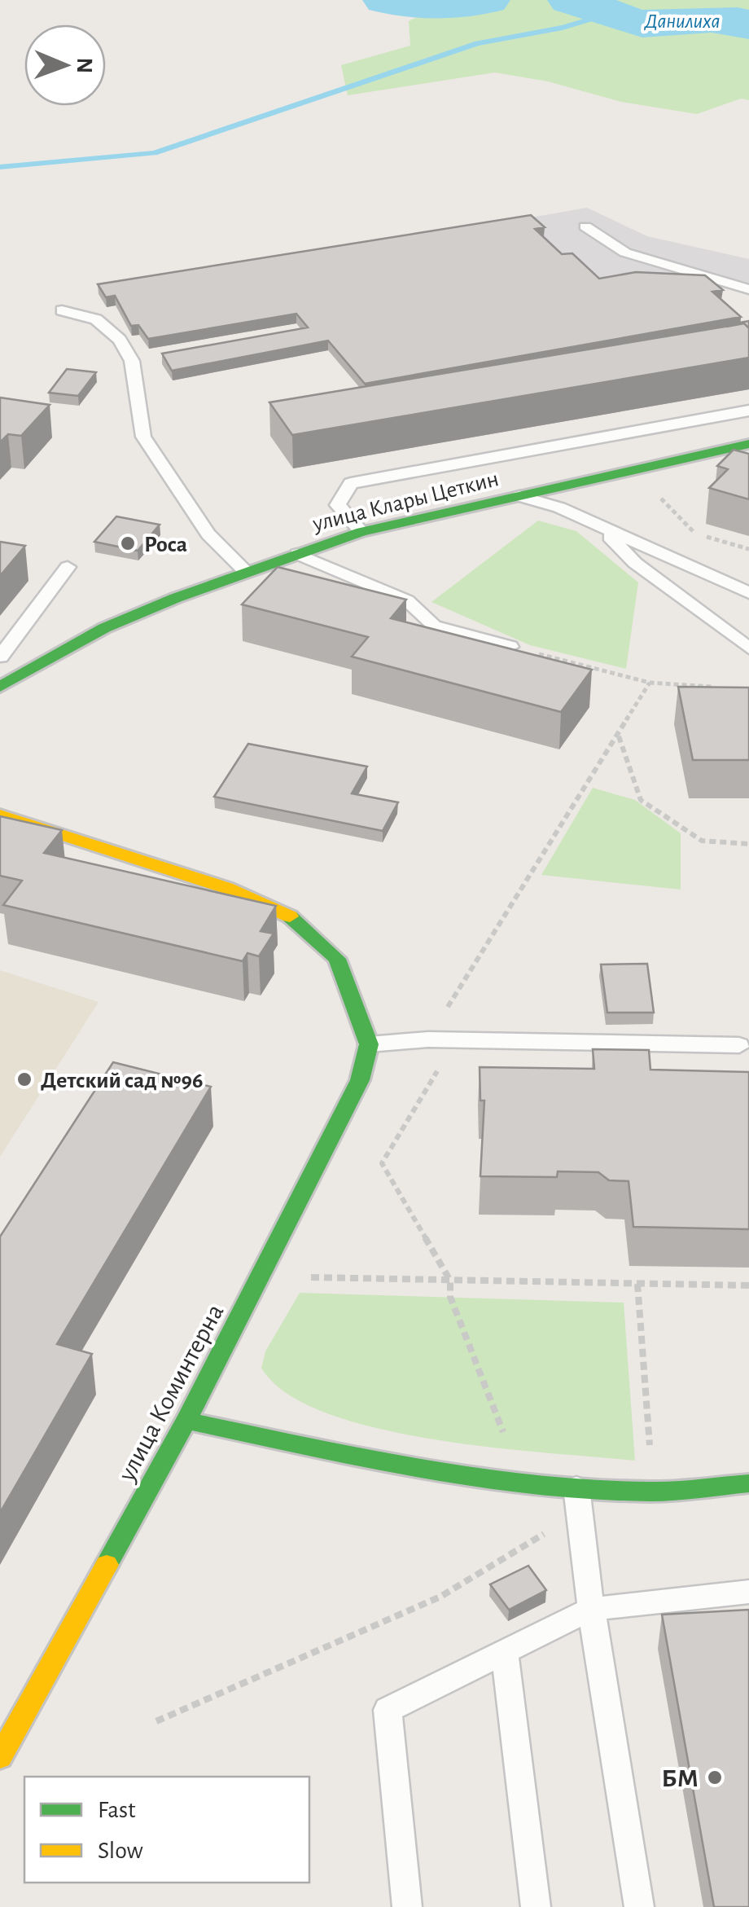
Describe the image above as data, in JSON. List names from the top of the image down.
{
  "streets": {
    "street": ["улица Клары Цеткин", "улица Коминтерна"]
  },
  "water": ["Данилиха"],
  "places": ["Роса", "Детский сад №96", "БМ"],
  "legend": ["Fast", "Slow"],
  "north": "right"
}
